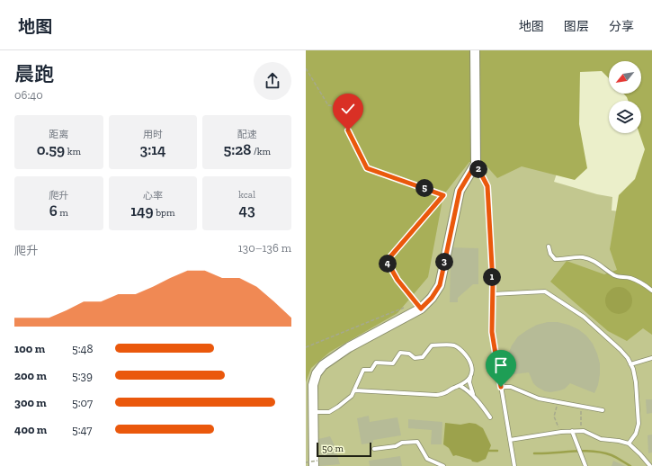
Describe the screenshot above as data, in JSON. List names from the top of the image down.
{
  "scale_bar": "50 m",
  "north": "bottom left",
  "page": {
    "header": "地图",
    "nav": ["地图", "图层", "分享"],
    "heading": ["晨跑", "06:40"],
    "stats": [
      ["距离", "0.59 km"],
      ["用时", "3:14"],
      ["配速", "5:28 /km"],
      ["爬升", "6 m"],
      ["心率", "149 bpm"],
      ["kcal", "43"]
    ],
    "pins": [
      "2",
      "5",
      "3",
      "4",
      "1"
    ],
    "chart": ["爬升", "130–136 m"],
    "list": [
      {
        "name": "100 m",
        "note": "5:48"
      },
      {
        "name": "200 m",
        "note": "5:39"
      },
      {
        "name": "300 m",
        "note": "5:07"
      },
      {
        "name": "400 m",
        "note": "5:47"
      }
    ],
    "scale": "50 m"
  }
}
